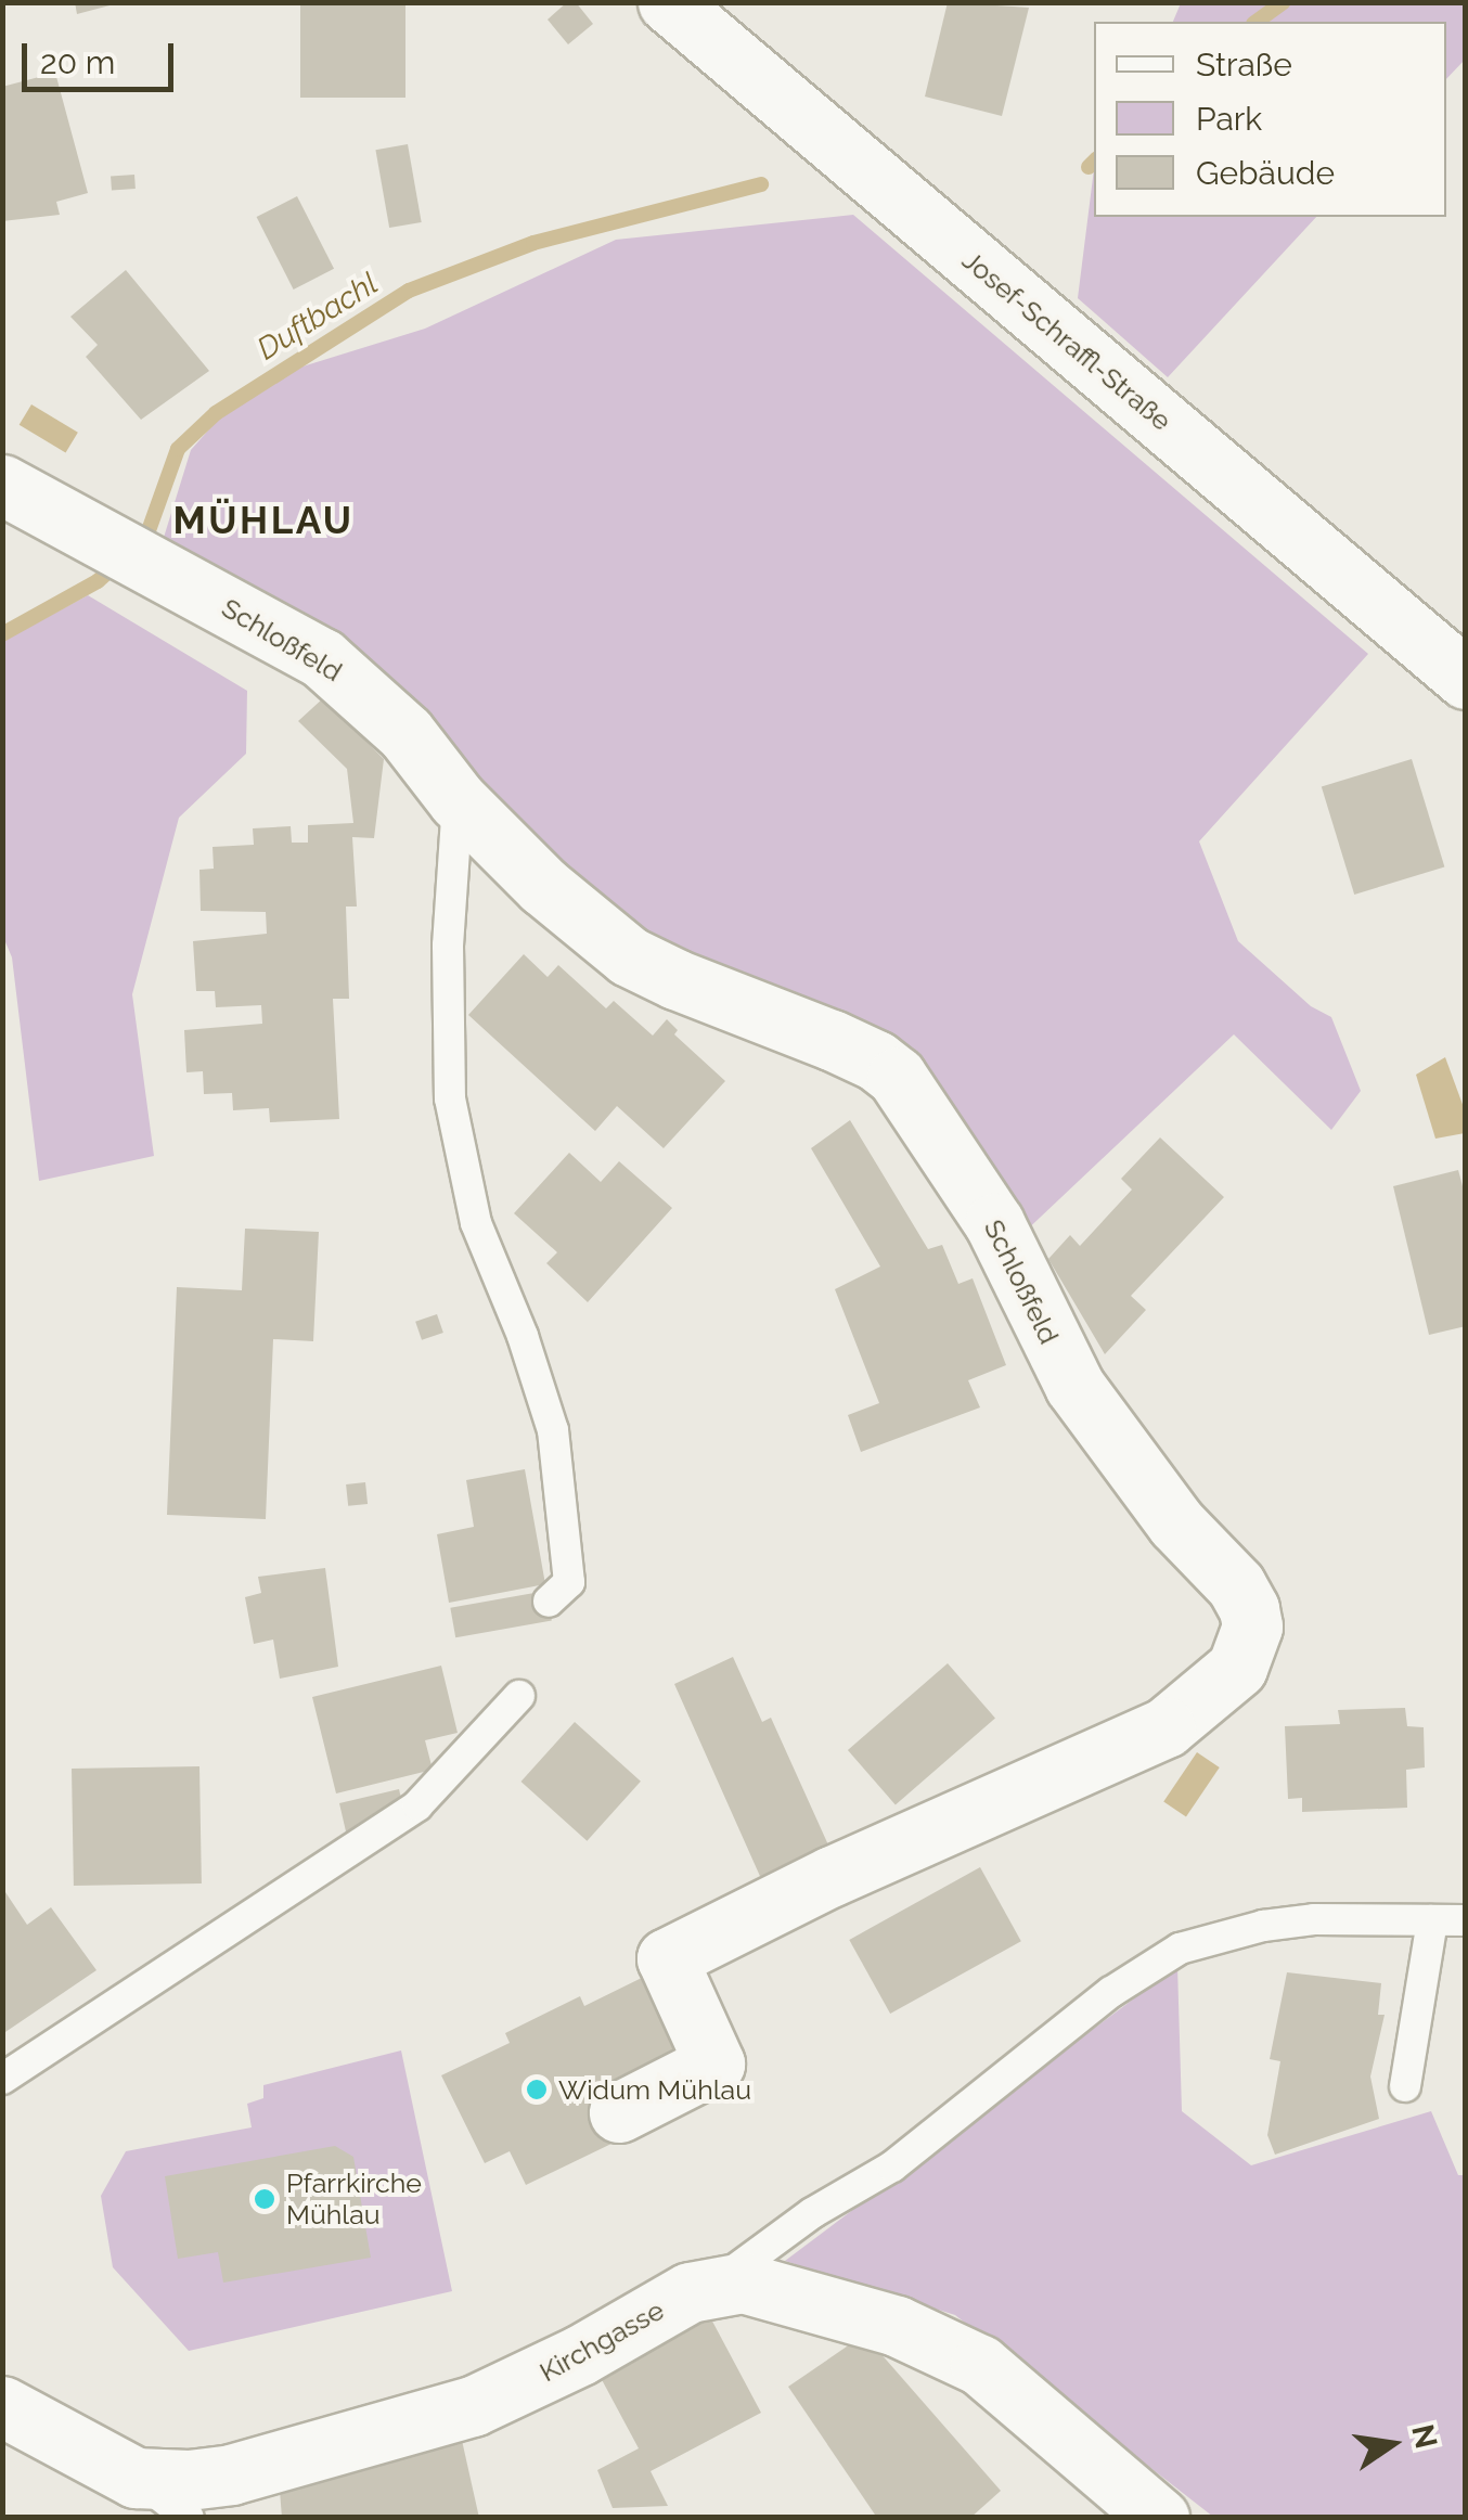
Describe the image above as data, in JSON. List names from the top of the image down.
{
  "streets": {
    "street": ["Josef-Schraffl-Straße", "Schloßfeld", "Kirchgasse"]
  },
  "districts": ["MÜHLAU"],
  "water": ["Duftbachl"],
  "places": ["Widum Mühlau", "Pfarrkirche Mühlau"],
  "legend": ["Straße", "Park", "Gebäude"],
  "scale_bar": "20 m",
  "north": "right"
}
